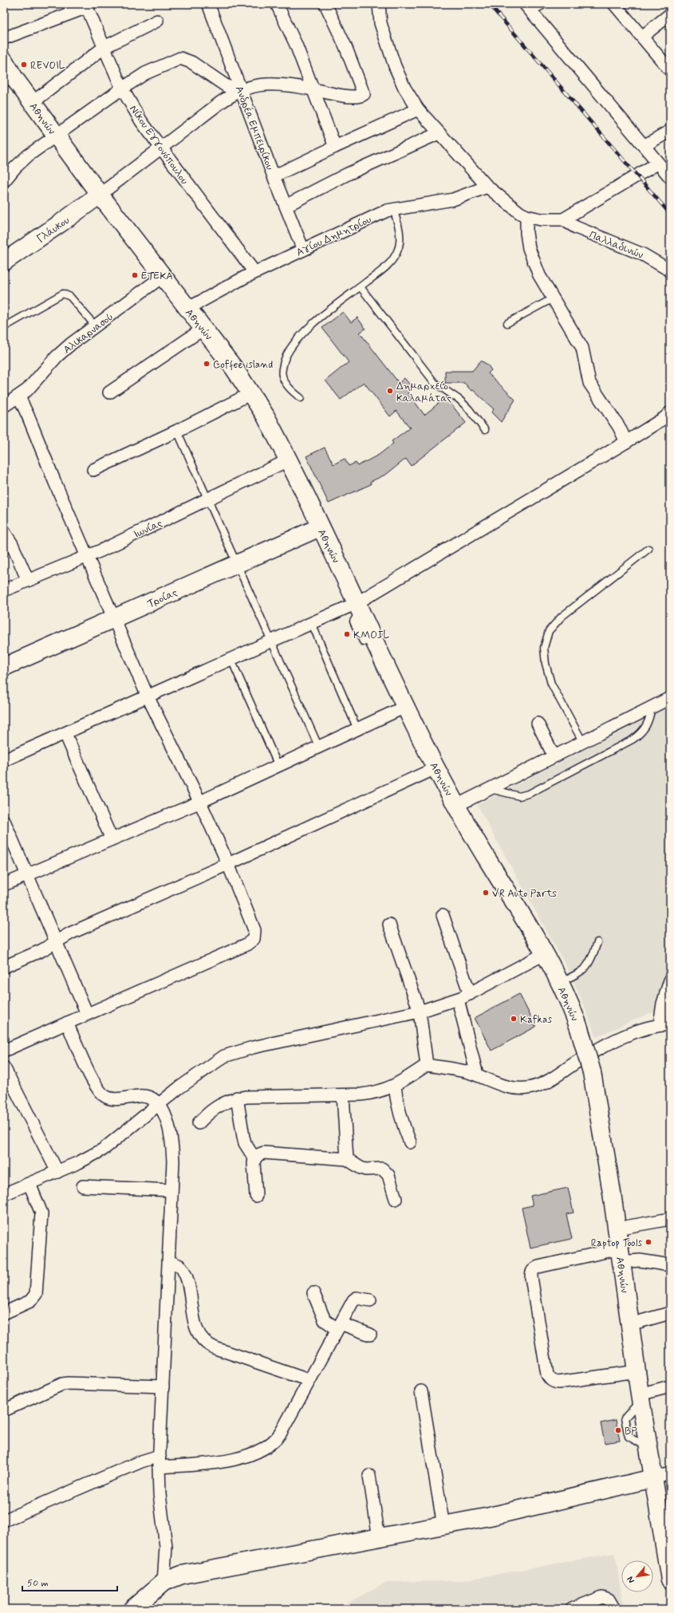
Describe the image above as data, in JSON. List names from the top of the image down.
{
  "streets": {
    "main road": ["Αθηνών", "Γλάυκου", "Τροίας"],
    "street": [
      "Ανδρέα Εμπειρίκου",
      "Νίκου Εγγονόπουλου",
      "Αγίου Δημητρίου",
      "Παλλαδινών",
      "Αλικαρνασού",
      "Ιωνίας"
    ]
  },
  "crossings": [
    ["Αθηνών", "Γλάυκου"],
    ["Αθηνών", "Αγίου Δημητρίου"],
    ["Αθηνών", "Αλικαρνασού"],
    ["Αθηνών", "Ιωνίας"],
    ["Αθηνών", "Τροίας"],
    ["Ανδρέα Εμπειρίκου", "Αγίου Δημητρίου"],
    ["Νίκου Εγγονόπουλου", "Αγίου Δημητρίου"]
  ],
  "places": [
    "REVOIL",
    "ΕΤΕΚΑ",
    "Coffee island",
    "Δημαρχείο Καλαμάτας",
    "KMOIL",
    "VR Auto Parts",
    "Kafkas",
    "Raptop Tools",
    "BP"
  ],
  "scale_bar": "50 m",
  "north": "bottom left"
}
